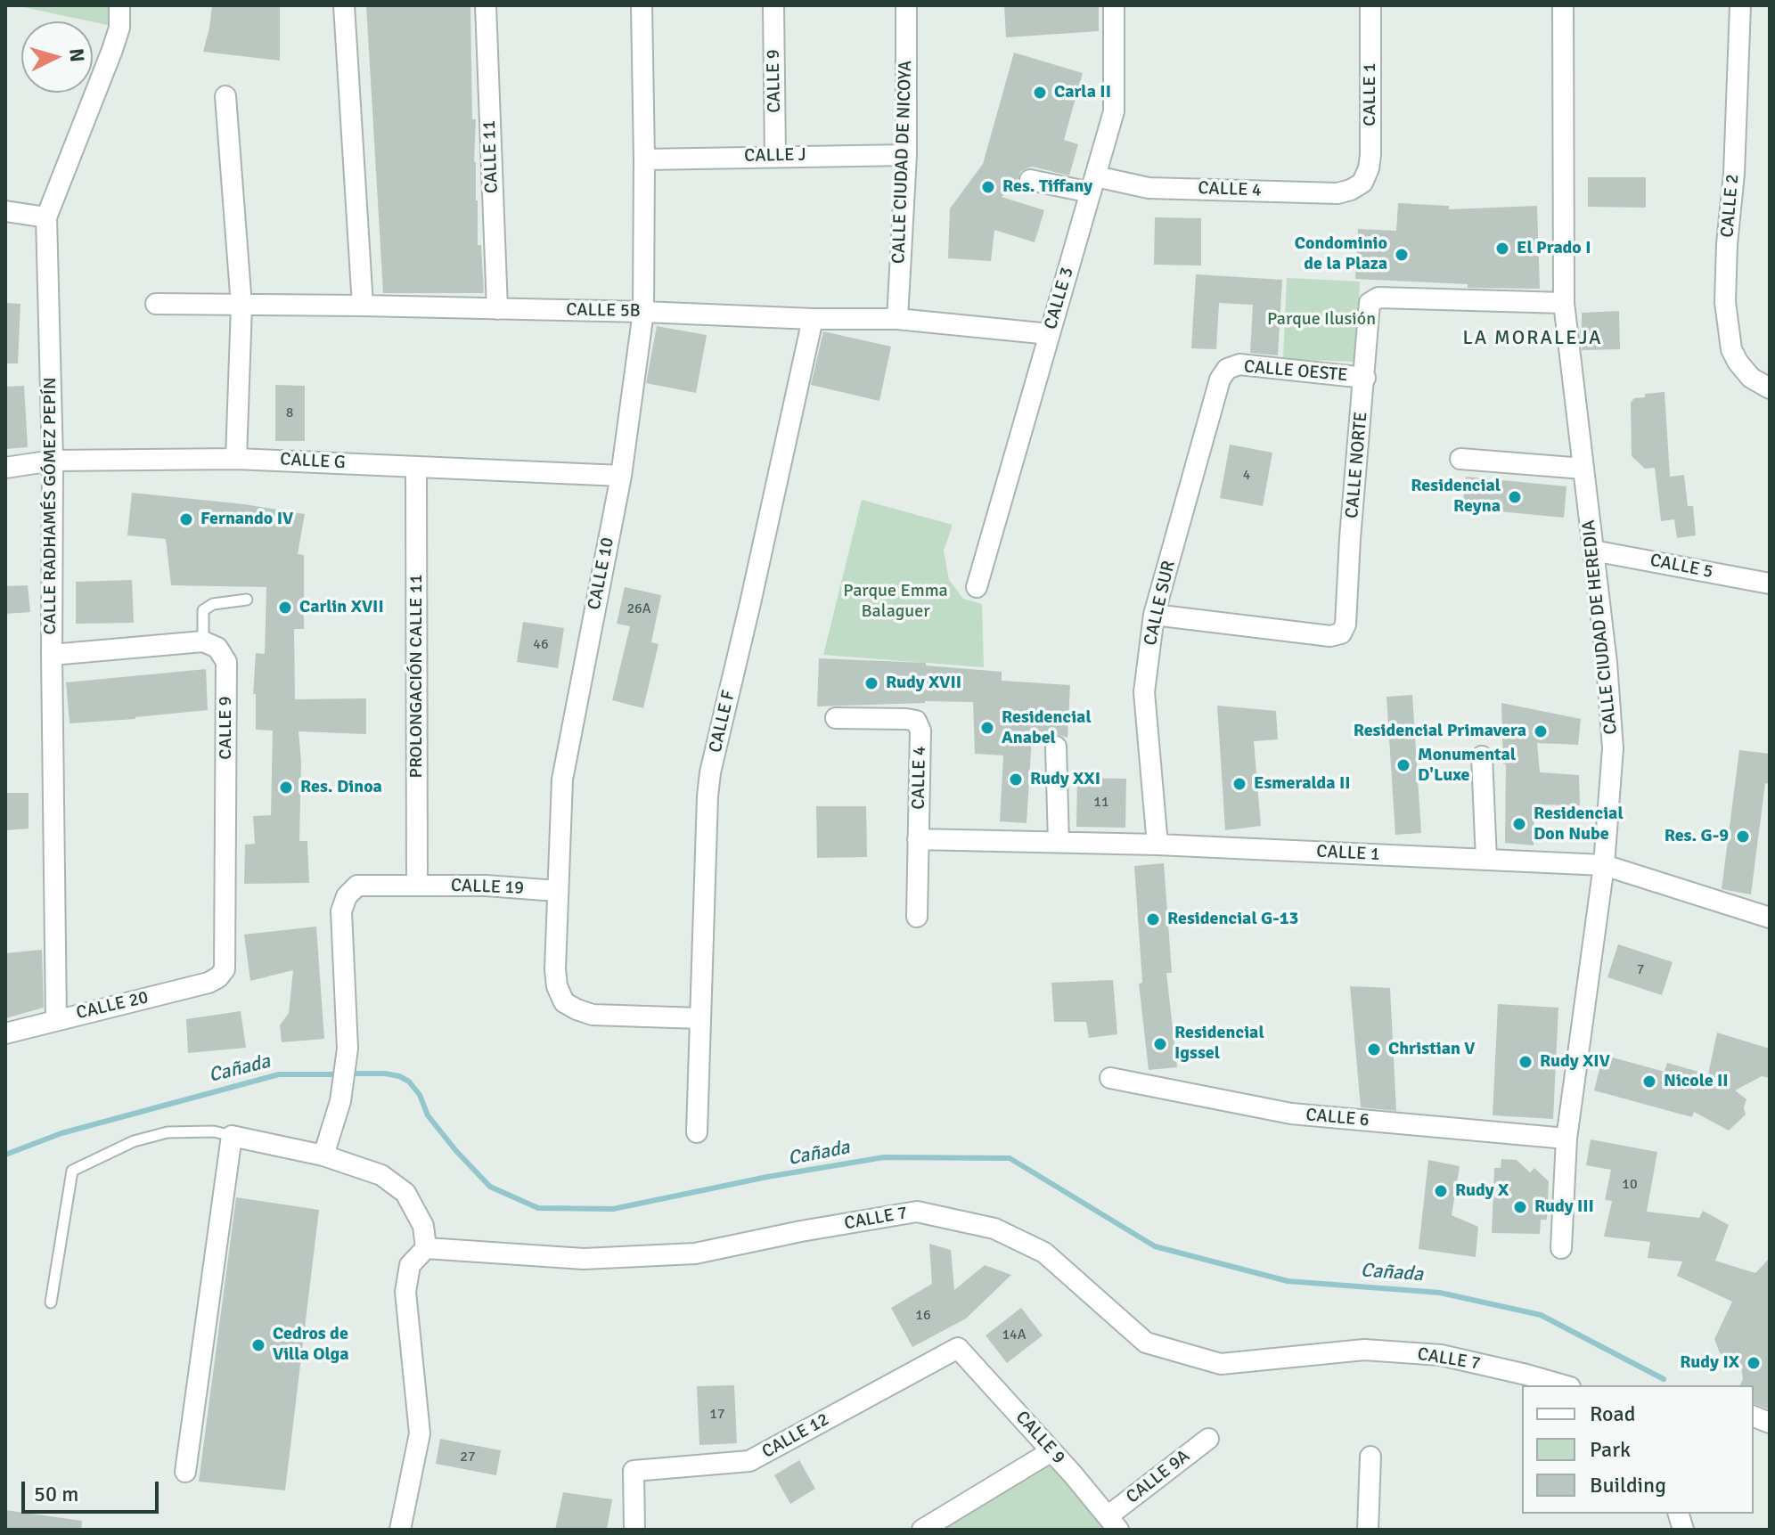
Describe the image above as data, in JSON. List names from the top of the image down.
{
  "streets": {
    "street": [
      "CALLE 9",
      "CALLE 1",
      "CALLE J",
      "CALLE 11",
      "CALLE CIUDAD DE NICOYA",
      "CALLE 4",
      "CALLE 2",
      "CALLE 3",
      "CALLE 5B",
      "CALLE OESTE",
      "CALLE G",
      "CALLE NORTE",
      "CALLE RADHAMÉS GÓMEZ PEPÍN",
      "CALLE 5",
      "CALLE 10",
      "CALLE SUR",
      "CALLE CIUDAD DE HEREDIA",
      "PROLONGACIÓN CALLE 11",
      "CALLE F",
      "CALLE 19",
      "CALLE 20",
      "CALLE 6",
      "CALLE 7",
      "CALLE 12",
      "CALLE 9A"
    ]
  },
  "crossings": [
    ["CALLE 9", "CALLE J"],
    ["CALLE 9", "CALLE 20"],
    ["CALLE 9", "CALLE 12"],
    ["CALLE 9", "CALLE 9A"],
    ["CALLE 1", "CALLE 4"],
    ["CALLE 1", "CALLE SUR"],
    ["CALLE 1", "CALLE CIUDAD DE HEREDIA"],
    ["CALLE J", "CALLE CIUDAD DE NICOYA"],
    ["CALLE J", "CALLE 10"],
    ["CALLE 11", "CALLE 5B"],
    ["CALLE CIUDAD DE NICOYA", "CALLE 5B"],
    ["CALLE 4", "CALLE 3"],
    ["CALLE 3", "CALLE 5B"],
    ["CALLE 5B", "CALLE 10"],
    ["CALLE 5B", "CALLE F"],
    ["CALLE OESTE", "CALLE NORTE"],
    ["CALLE OESTE", "CALLE SUR"],
    ["CALLE G", "CALLE RADHAMÉS GÓMEZ PEPÍN"],
    ["CALLE G", "CALLE 10"],
    ["CALLE G", "PROLONGACIÓN CALLE 11"],
    ["CALLE NORTE", "CALLE SUR"],
    ["CALLE NORTE", "CALLE CIUDAD DE HEREDIA"],
    ["CALLE RADHAMÉS GÓMEZ PEPÍN", "CALLE 20"],
    ["CALLE 5", "CALLE CIUDAD DE HEREDIA"],
    ["CALLE 10", "CALLE F"],
    ["CALLE 10", "CALLE 19"],
    ["CALLE CIUDAD DE HEREDIA", "CALLE 6"],
    ["PROLONGACIÓN CALLE 11", "CALLE 19"]
  ],
  "districts": ["LA MORALEJA"],
  "water": ["Cañada"],
  "parks": ["Parque Ilusión", "Parque Emma Balaguer"],
  "places": [
    "Carla II",
    "Res. Tiffany",
    "El Prado I",
    "Condominio de la Plaza",
    "Residencial Reyna",
    "Fernando IV",
    "Carlin XVII",
    "Rudy XVII",
    "Residencial Anabel",
    "Residencial Primavera",
    "Monumental D'Luxe",
    "Rudy XXI",
    "Esmeralda II",
    "Res. Dinoa",
    "Residencial Don Nube",
    "Res. G-9",
    "Residencial G-13",
    "Residencial Igssel",
    "Christian V",
    "Rudy XIV",
    "Nicole II",
    "Rudy X",
    "Rudy III",
    "Cedros de Villa Olga",
    "Rudy IX"
  ],
  "house_numbers": [
    "8",
    "4",
    "26A",
    "46",
    "11",
    "7",
    "10",
    "16",
    "14A",
    "17",
    "27"
  ],
  "legend": ["Road", "Park", "Building"],
  "scale_bar": "50 m",
  "north": "right"
}
